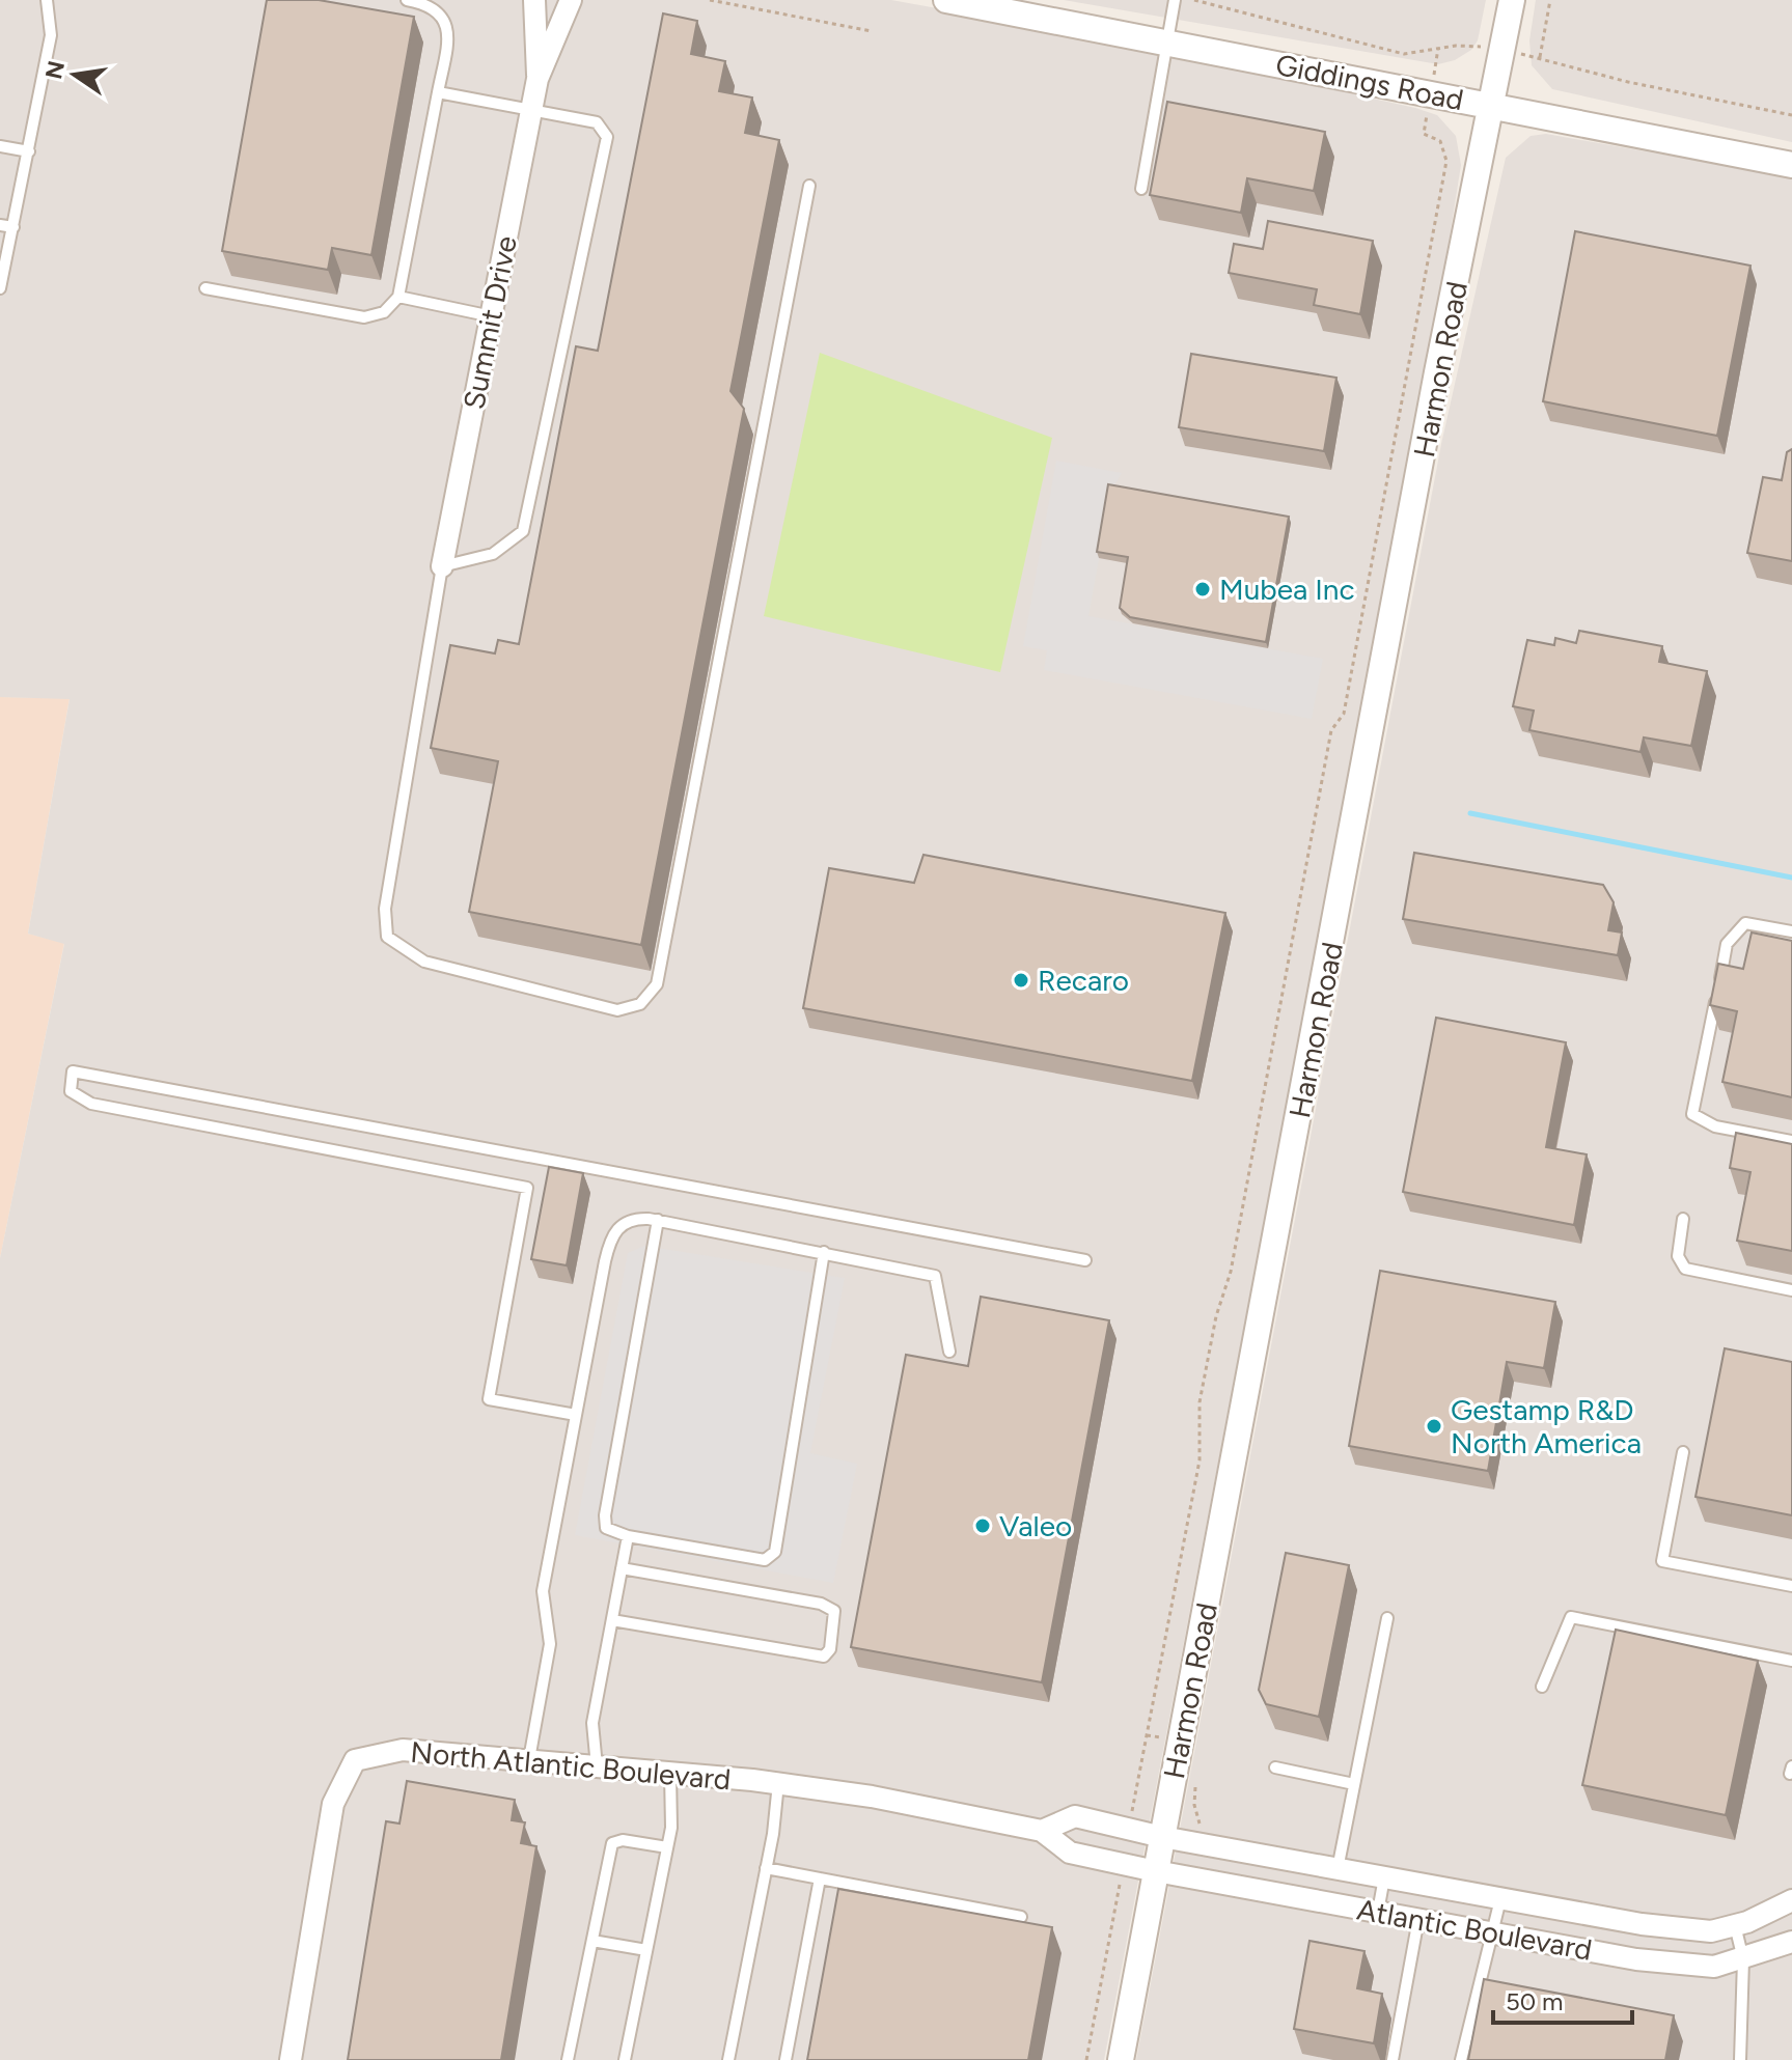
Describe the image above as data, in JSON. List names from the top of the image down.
{
  "streets": {
    "street": [
      "Giddings Road",
      "Summit Drive",
      "Harmon Road",
      "North Atlantic Boulevard",
      "Atlantic Boulevard"
    ]
  },
  "crossings": [
    ["Giddings Road", "Harmon Road"],
    ["Harmon Road", "North Atlantic Boulevard"],
    ["Harmon Road", "Atlantic Boulevard"],
    ["North Atlantic Boulevard", "Atlantic Boulevard"]
  ],
  "places": [
    "Mubea Inc",
    "Recaro",
    "Gestamp R&D North America",
    "Valeo"
  ],
  "scale_bar": "50 m",
  "north": "left"
}
